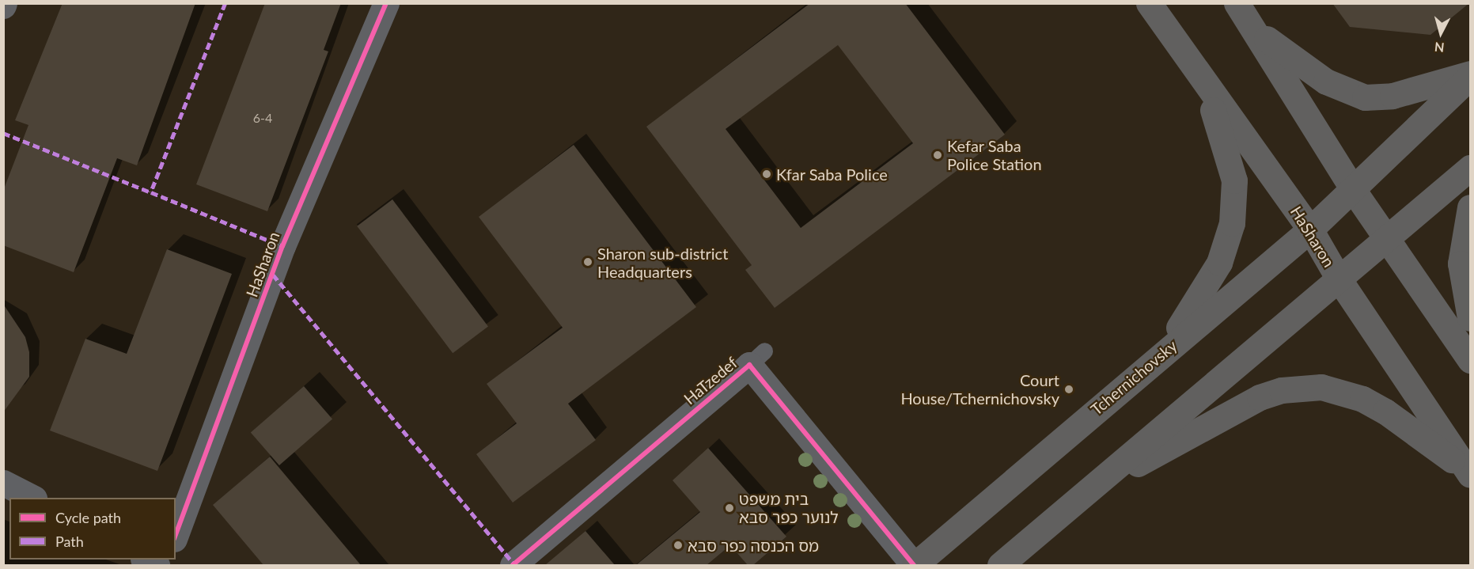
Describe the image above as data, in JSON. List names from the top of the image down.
{
  "streets": {
    "main road": ["HaSharon", "Tchernichovsky"],
    "street": ["HaTzedef"]
  },
  "crossings": [
    ["HaSharon", "Tchernichovsky"],
    ["Tchernichovsky", "HaTzedef"]
  ],
  "places": [
    "Kefar Saba Police Station",
    "Kfar Saba Police",
    "Sharon sub-district Headquarters",
    "Court House/Tchernichovsky",
    "בית משפט לנוער כפר סבא",
    "מס הכנסה כפר סבא"
  ],
  "house_numbers": ["6-4"],
  "legend": ["Cycle path", "Path"],
  "north": "bottom"
}
